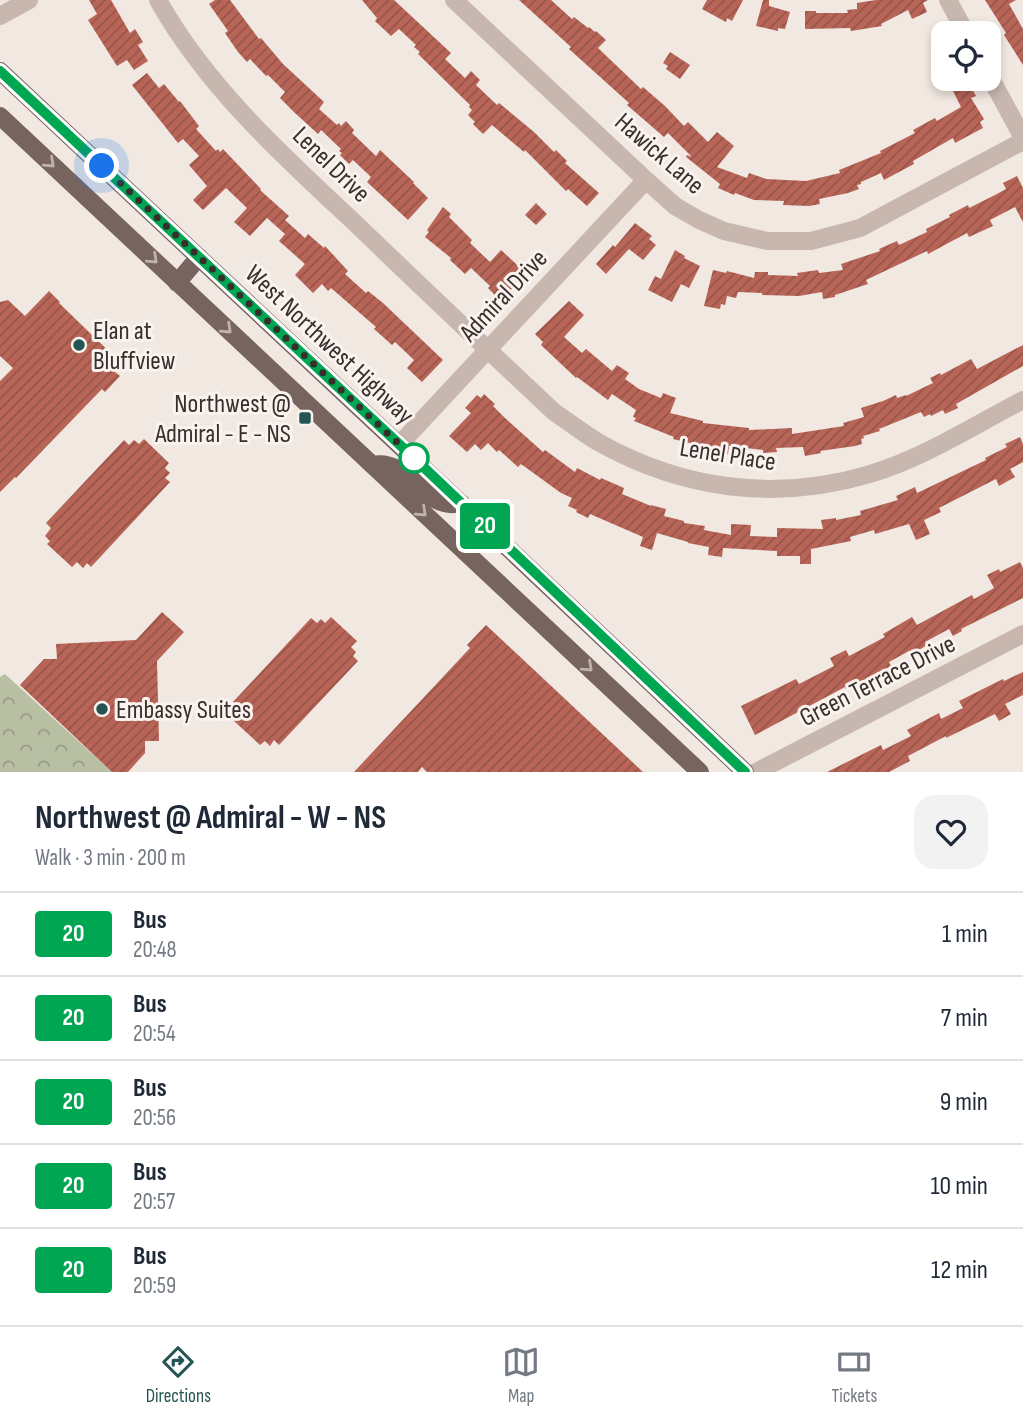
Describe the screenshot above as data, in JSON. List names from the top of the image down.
{
  "streets": {
    "main road": ["West Northwest Highway"],
    "street": [
      "Hawick Lane",
      "Lenel Drive",
      "Admiral Drive",
      "Lenel Place",
      "Green Terrace Drive"
    ]
  },
  "crossings": [
    ["Hawick Lane", "Admiral Drive"],
    ["Lenel Drive", "Admiral Drive"],
    ["Lenel Drive", "Lenel Place"],
    ["Admiral Drive", "West Northwest Highway"],
    ["Admiral Drive", "Lenel Place"]
  ],
  "places": {
    "other": ["Elan at Bluffview", "Embassy Suites"],
    "transit": ["Northwest @ Admiral - E - NS"]
  },
  "lines": ["bus line 20"],
  "page": {
    "on_map": "20",
    "heading": ["Northwest @ Admiral - W - NS", "Walk · 3 min · 200 m"],
    "list": [
      {
        "mark": "20",
        "name": "Bus",
        "note": "20:48",
        "value": "1 min"
      },
      {
        "mark": "20",
        "name": "Bus",
        "note": "20:54",
        "value": "7 min"
      },
      {
        "mark": "20",
        "name": "Bus",
        "note": "20:56",
        "value": "9 min"
      },
      {
        "mark": "20",
        "name": "Bus",
        "note": "20:57",
        "value": "10 min"
      },
      {
        "mark": "20",
        "name": "Bus",
        "note": "20:59",
        "value": "12 min"
      }
    ],
    "tabs": ["Directions", "Map", "Tickets"]
  }
}
